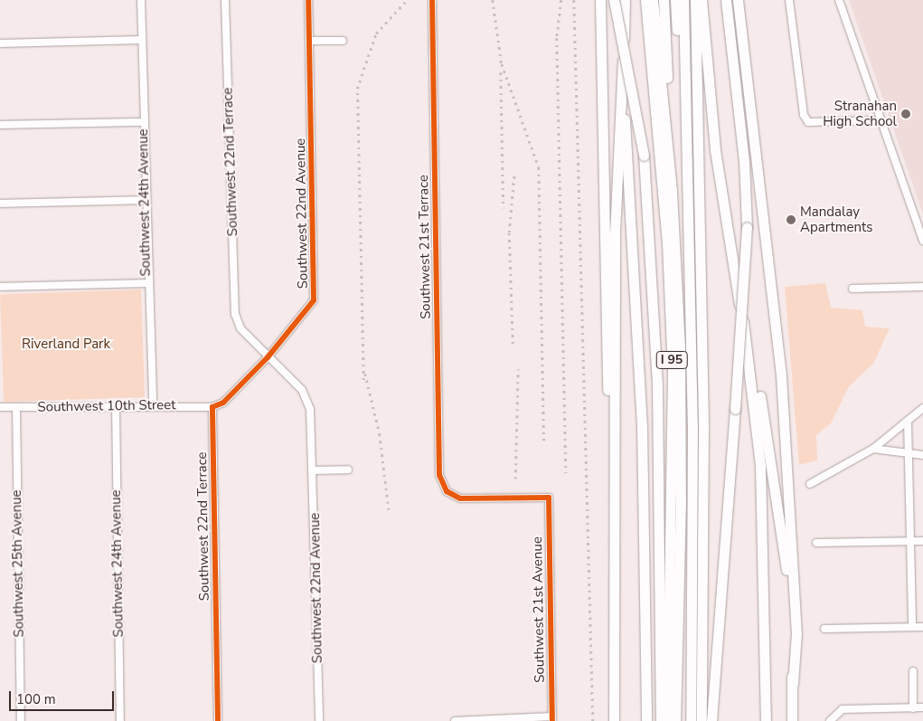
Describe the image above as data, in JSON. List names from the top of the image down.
{
  "streets": {
    "highway": ["I 95"],
    "street": [
      "Southwest 22nd Terrace",
      "Southwest 24th Avenue",
      "Southwest 22nd Avenue",
      "Southwest 21st Terrace",
      "Southwest 10th Street",
      "Southwest 25th Avenue",
      "Southwest 21st Avenue"
    ]
  },
  "crossings": [
    ["Southwest 22nd Terrace", "Southwest 22nd Avenue"],
    ["Southwest 22nd Terrace", "Southwest 10th Street"],
    ["Southwest 24th Avenue", "Southwest 10th Street"],
    ["Southwest 21st Terrace", "Southwest 21st Avenue"],
    ["Southwest 10th Street", "Southwest 25th Avenue"]
  ],
  "parks": ["Riverland Park"],
  "places": ["Stranahan High School", "Mandalay Apartments"],
  "scale_bar": "100 m"
}
